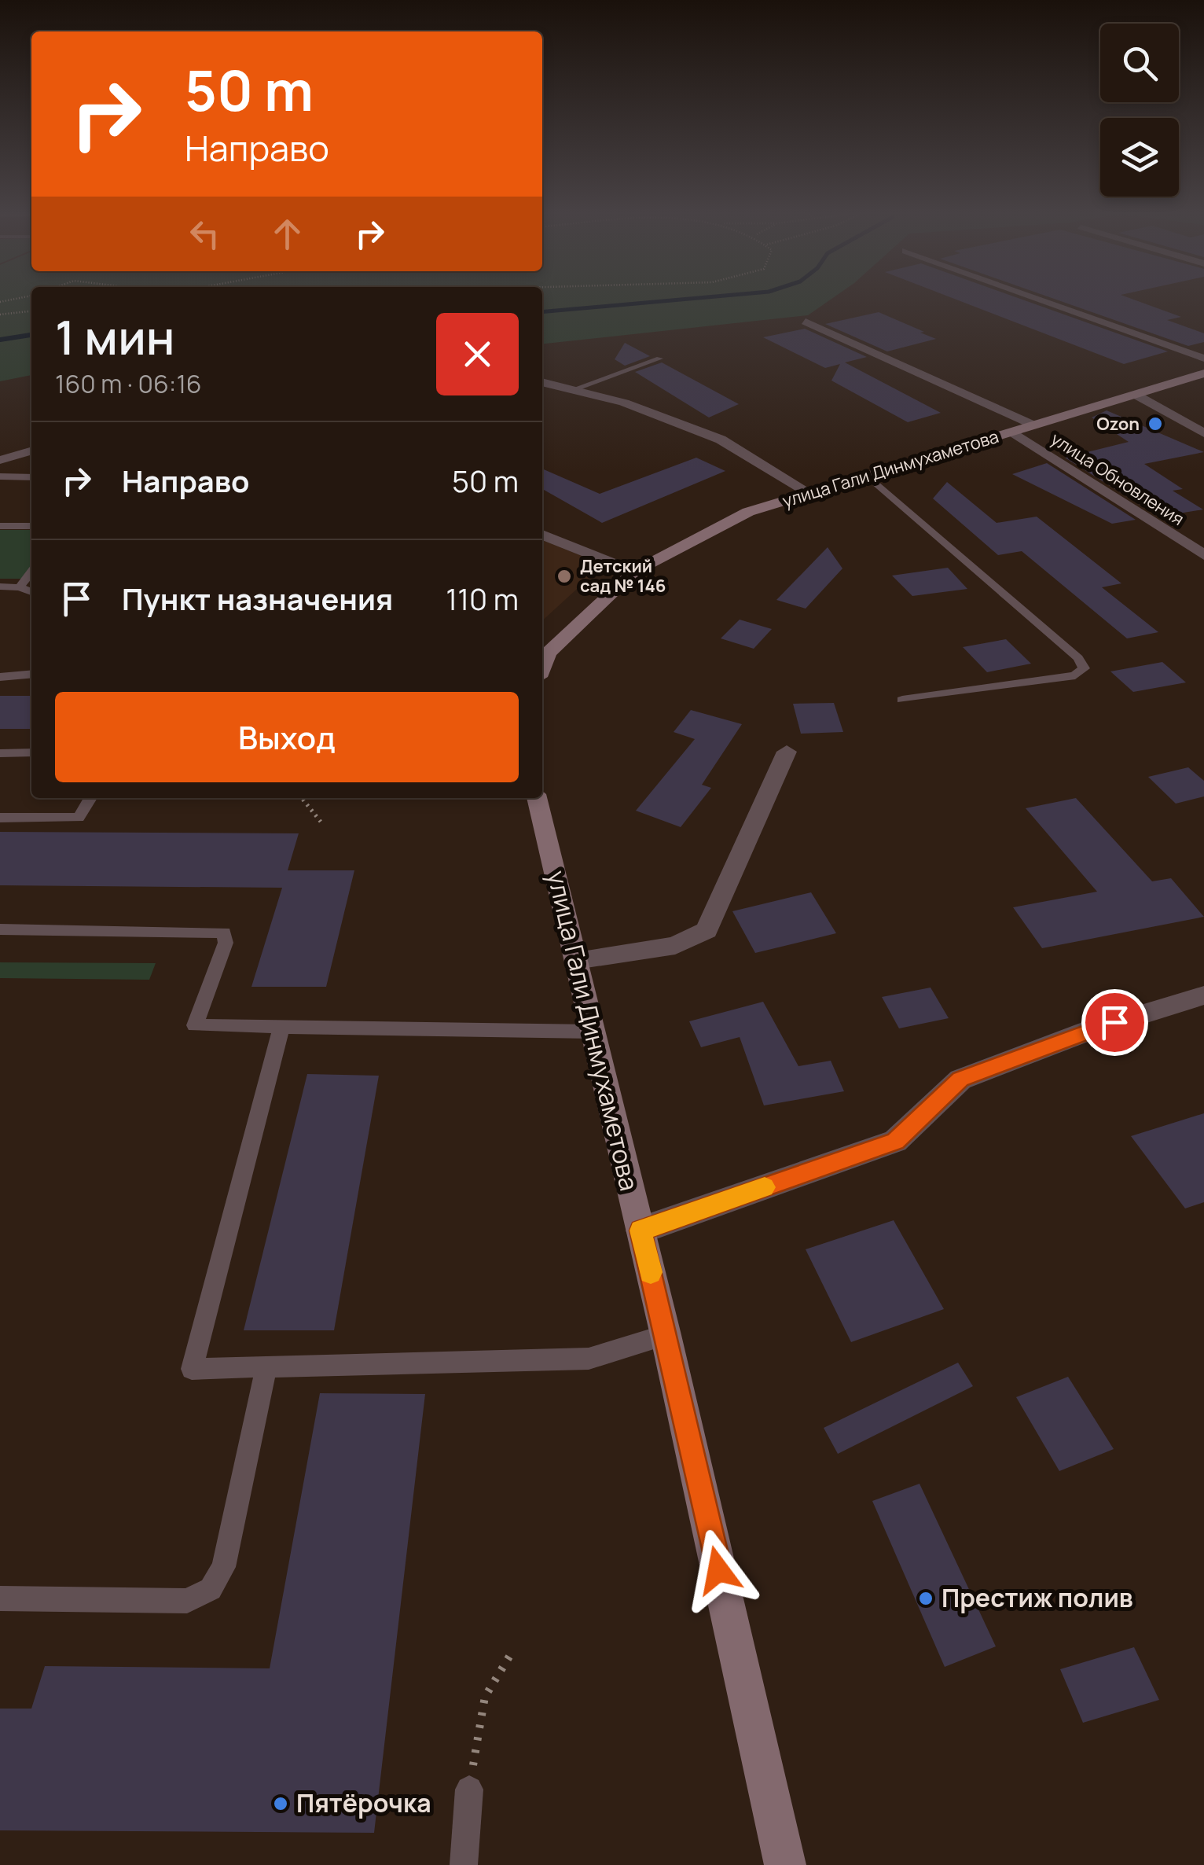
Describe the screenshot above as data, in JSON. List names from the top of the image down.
{
  "streets": {
    "street": ["улица Гали Динмухаметова", "улица Обновления"]
  },
  "crossings": [
    ["улица Гали Динмухаметова", "улица Обновления"]
  ],
  "places": [
    "Ozon",
    "Детский сад № 146",
    "Престиж полив",
    "Пятёрочка"
  ],
  "page": {
    "turn": ["50 m", "Направо"],
    "heading": ["1 мин", "160 m · 06:16"],
    "list": [
      {
        "name": "Направо",
        "value": "50 m"
      },
      {
        "name": "Пункт назначения",
        "value": "110 m"
      }
    ],
    "buttons": "Выход"
  }
}
